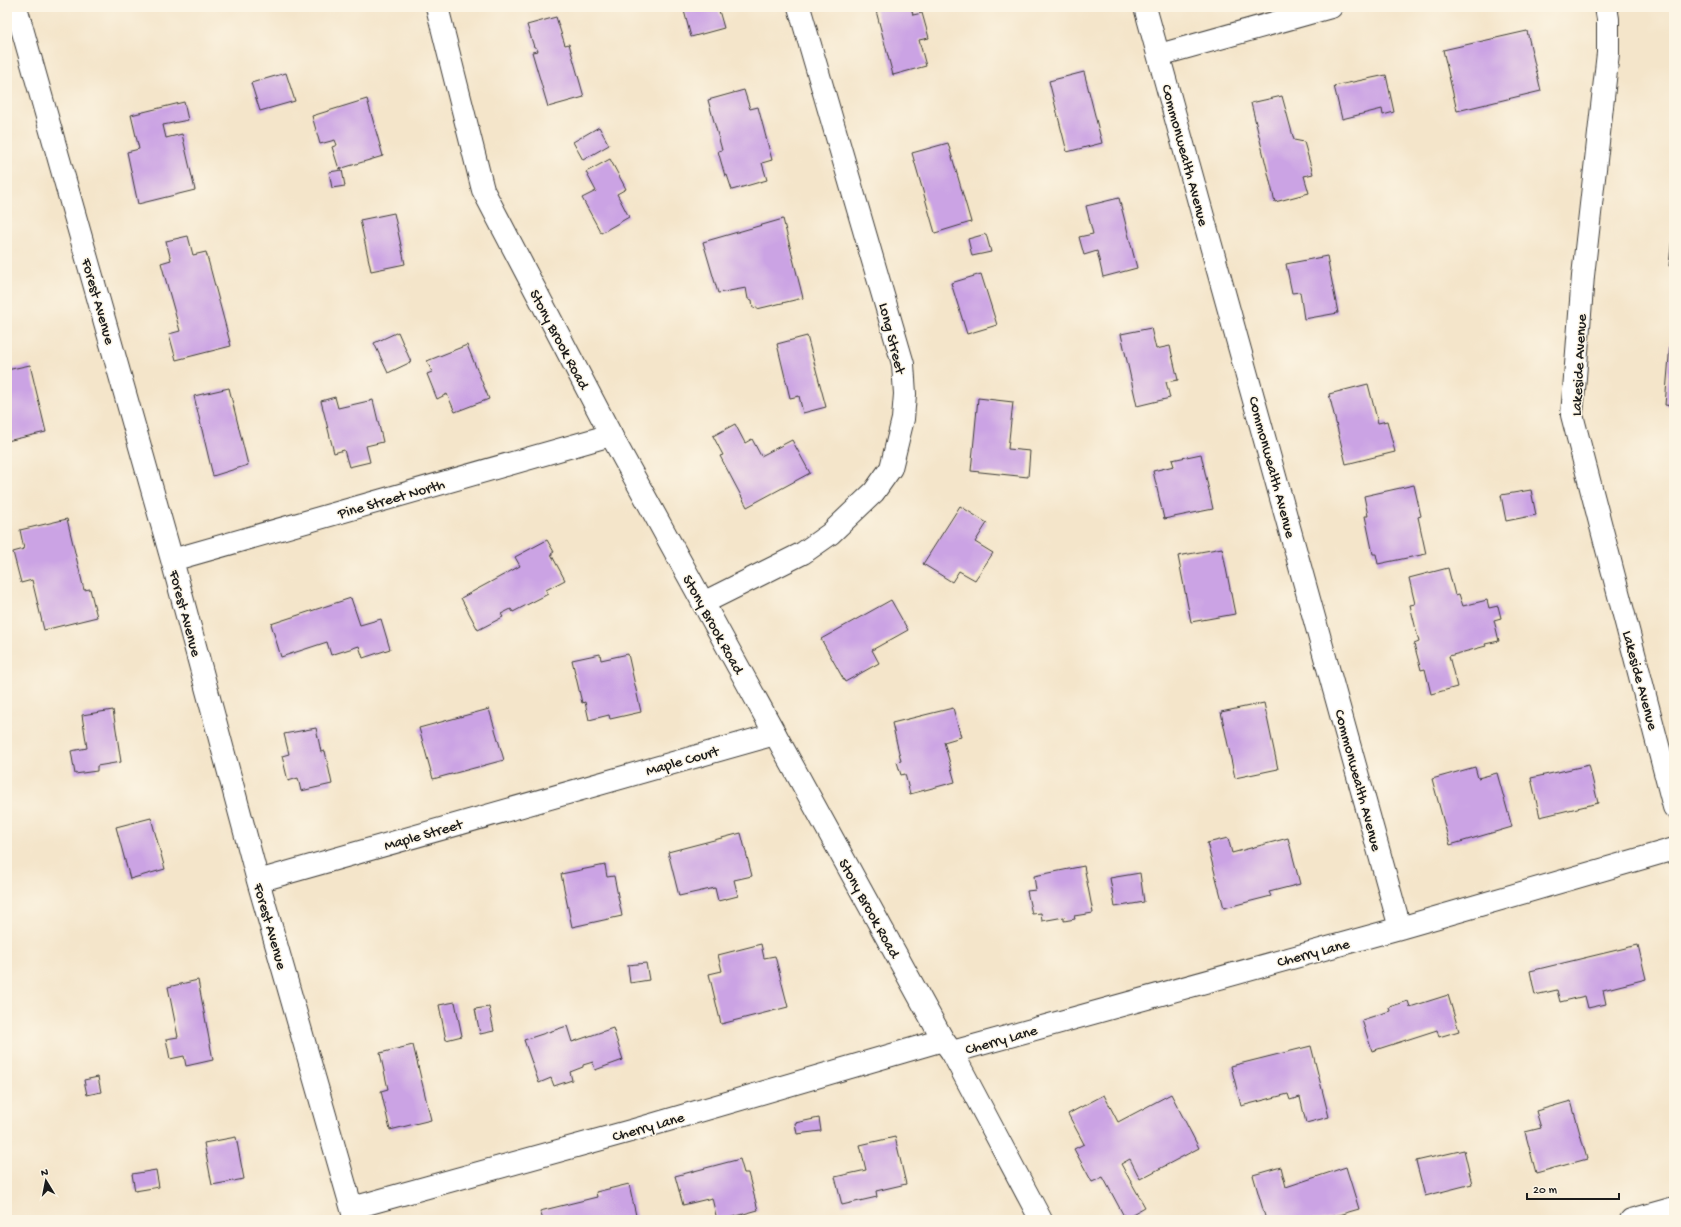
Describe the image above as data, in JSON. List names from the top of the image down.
{
  "streets": {
    "street": [
      "Commonwealth Avenue",
      "Forest Avenue",
      "Long Street",
      "Stony Brook Road",
      "Lakeside Avenue",
      "Pine Street North",
      "Maple Court",
      "Maple Street",
      "Cherry Lane"
    ]
  },
  "crossings": [
    ["Commonwealth Avenue", "Cherry Lane"],
    ["Forest Avenue", "Pine Street North"],
    ["Forest Avenue", "Maple Street"],
    ["Forest Avenue", "Cherry Lane"],
    ["Long Street", "Stony Brook Road"],
    ["Stony Brook Road", "Pine Street North"],
    ["Stony Brook Road", "Maple Court"],
    ["Stony Brook Road", "Cherry Lane"],
    ["Maple Court", "Maple Street"]
  ],
  "scale_bar": "20 m",
  "north": "top"
}
